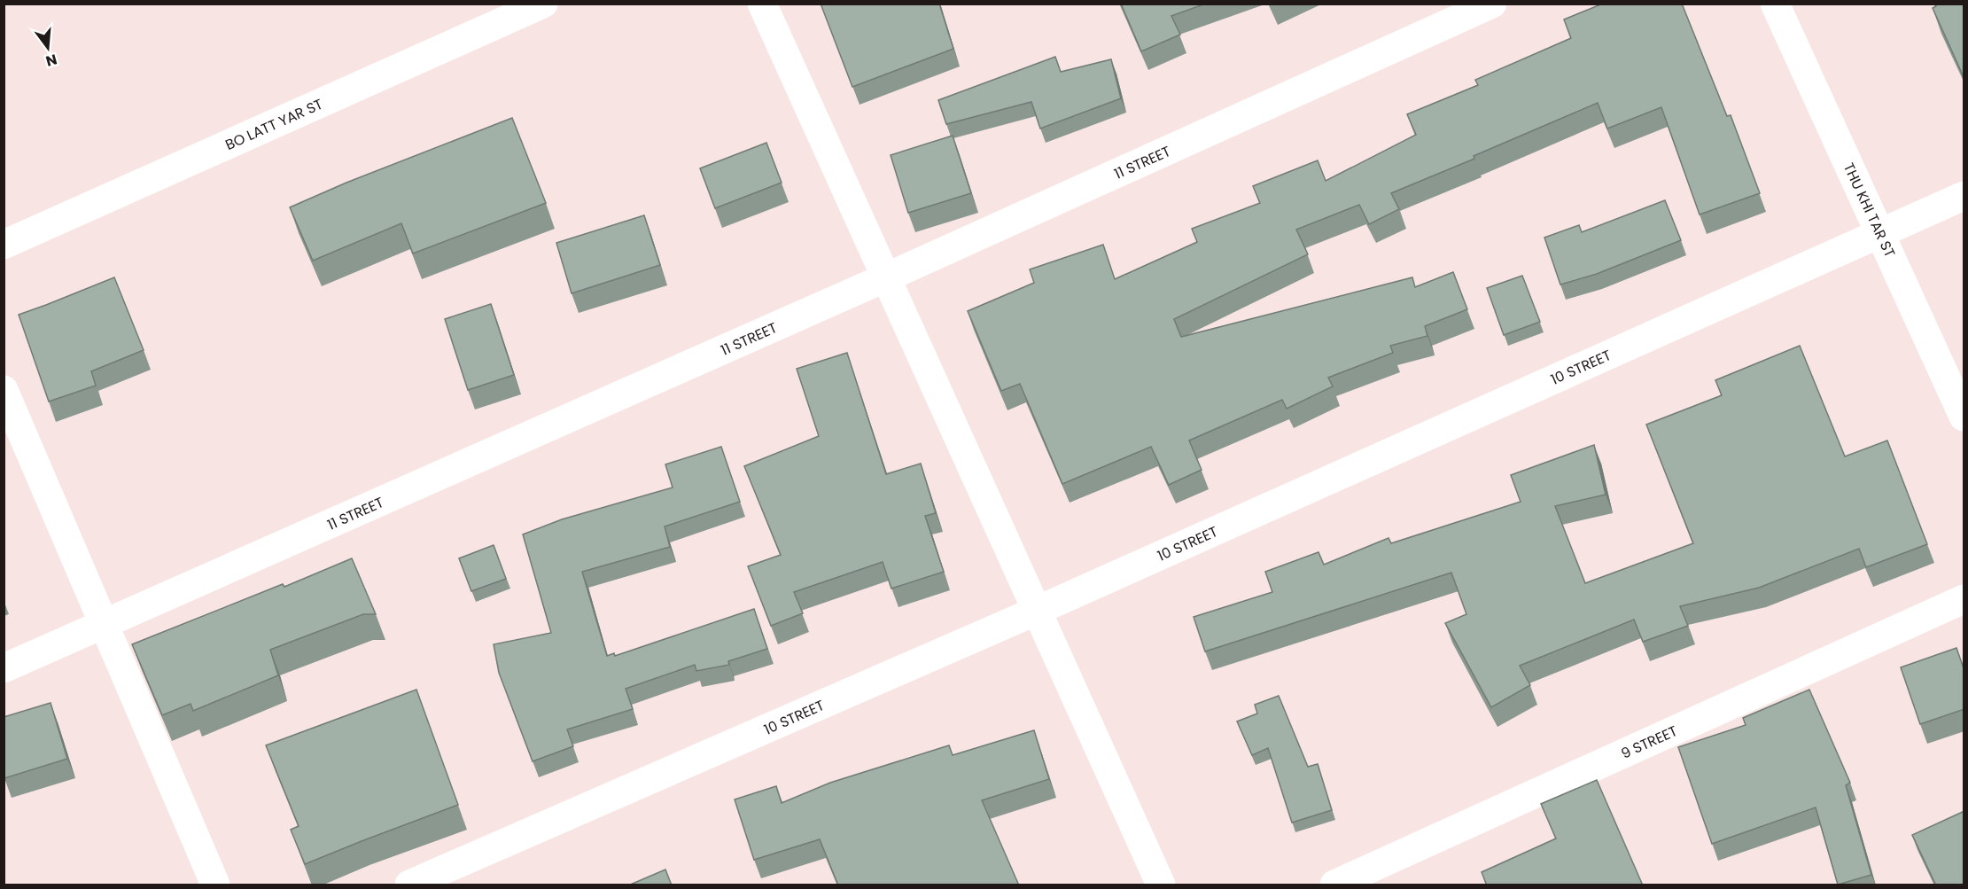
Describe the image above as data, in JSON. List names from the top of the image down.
{
  "streets": {
    "street": [
      "BO LATT YAR ST",
      "11 STREET",
      "THU KHI TAR ST",
      "10 STREET",
      "9 STREET"
    ]
  },
  "crossings": [
    ["THU KHI TAR ST", "10 STREET"]
  ],
  "north": "bottom"
}
